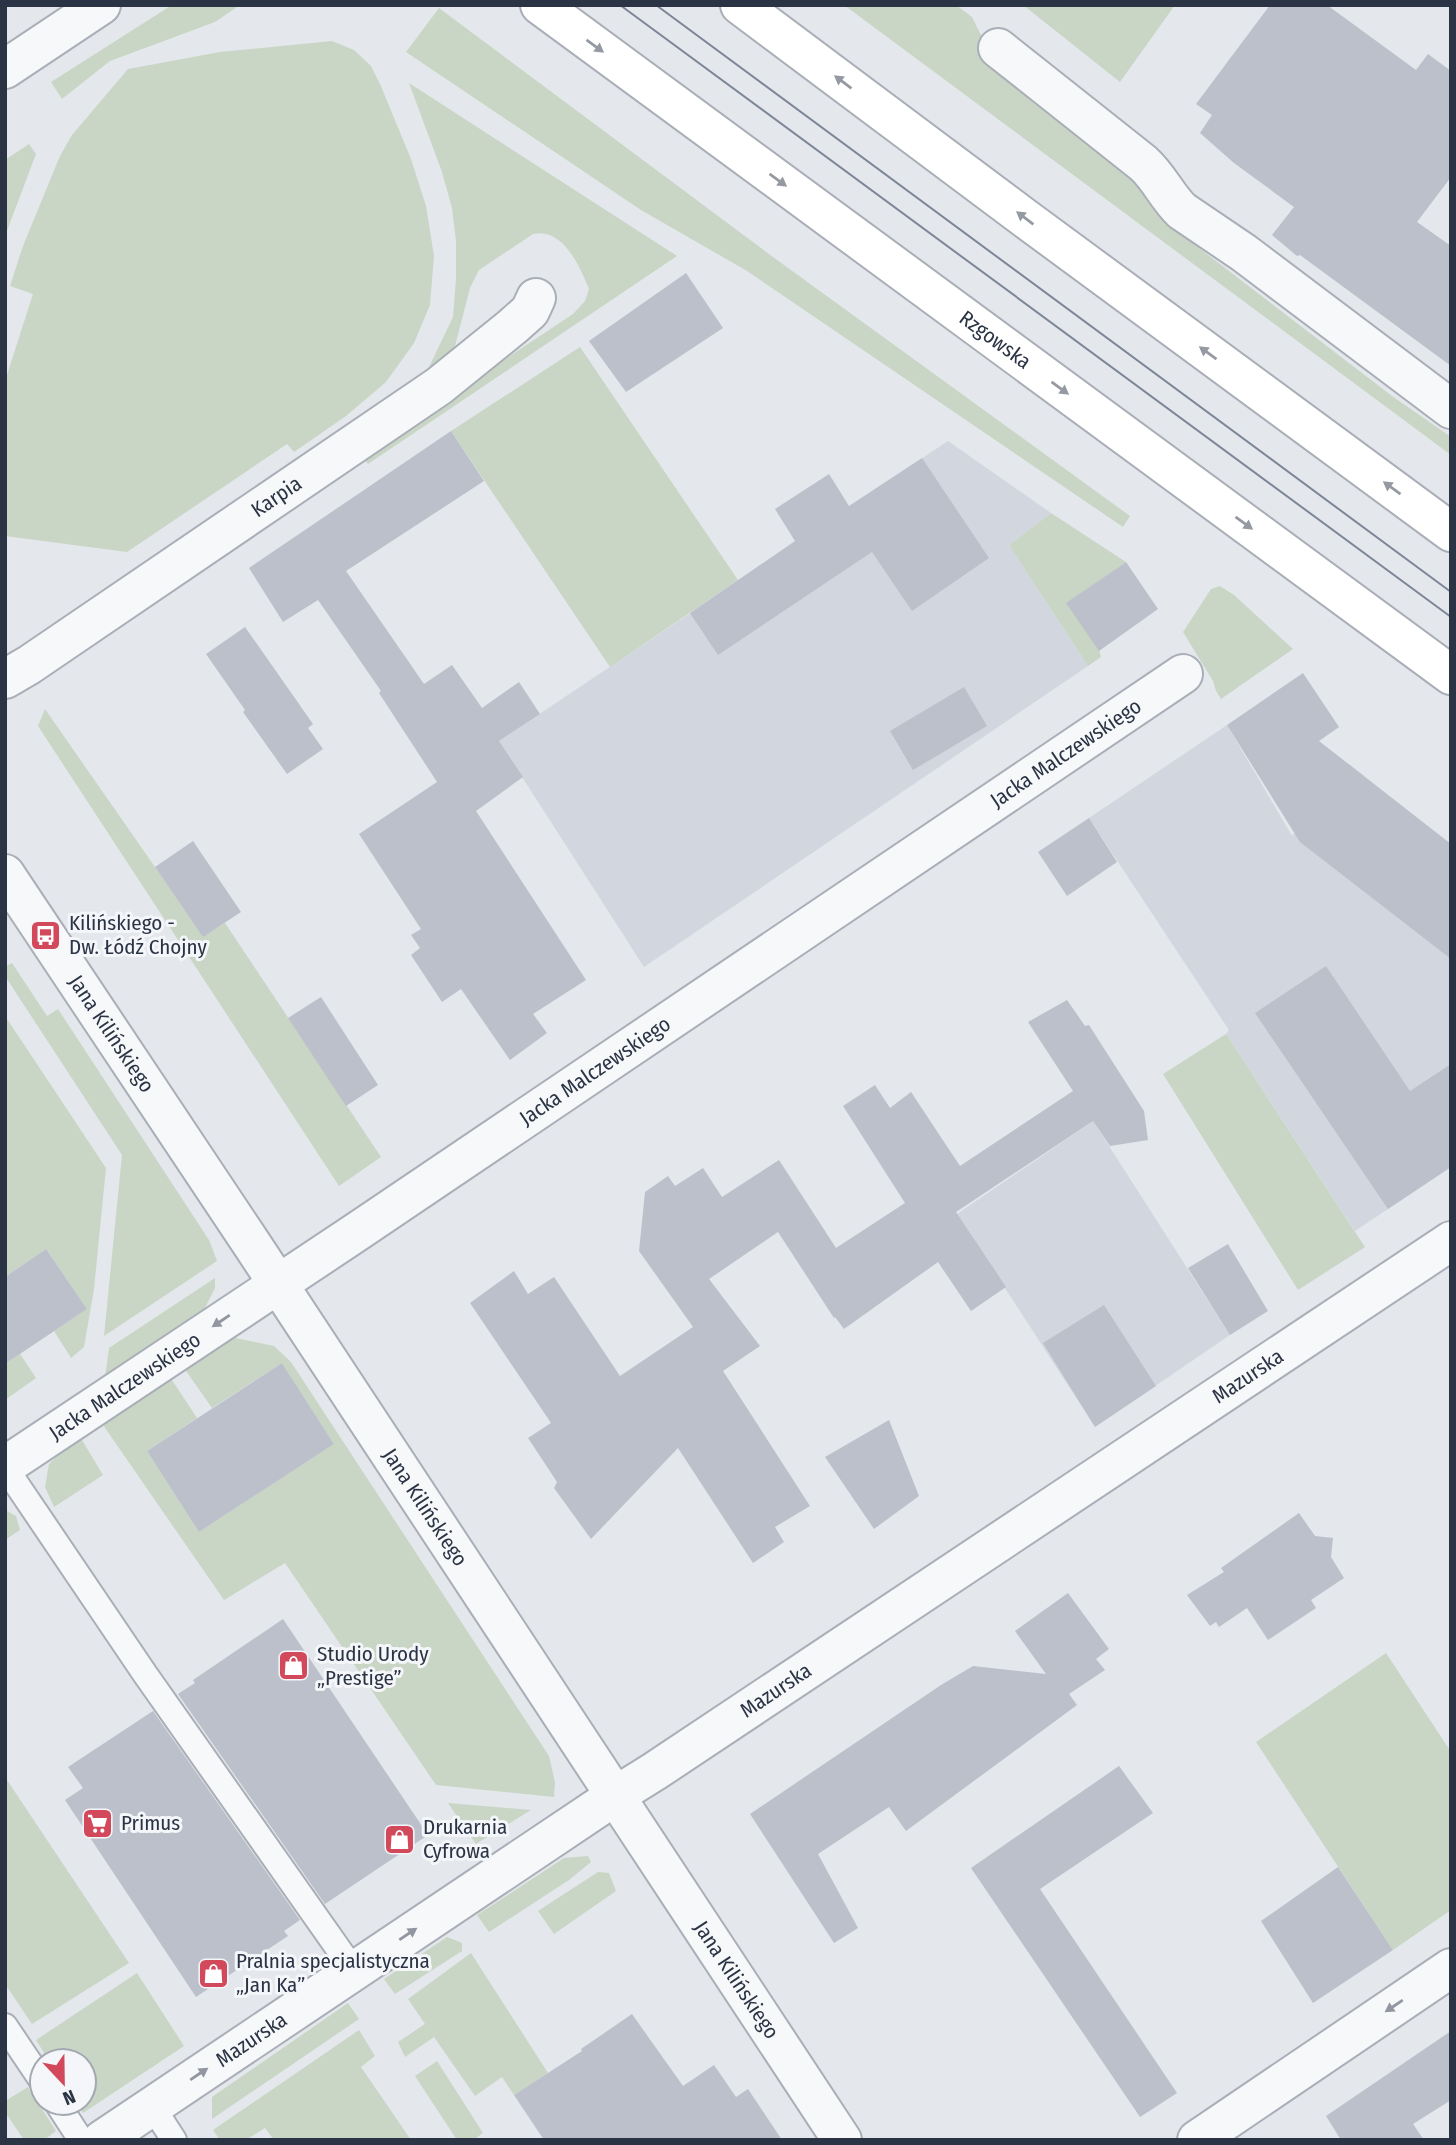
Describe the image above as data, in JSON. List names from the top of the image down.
{
  "streets": {
    "main road": ["Rzgowska"],
    "street": [
      "Karpia",
      "Jacka Malczewskiego",
      "Jana Kilińskiego",
      "Mazurska"
    ]
  },
  "crossings": [
    ["Jacka Malczewskiego", "Jana Kilińskiego"],
    ["Jana Kilińskiego", "Mazurska"]
  ],
  "places": {
    "bus stop": ["Kilińskiego - Dw. Łódź Chojny"],
    "shop": ["Studio Urody „Prestige”", "Drukarnia Cyfrowa", "Pralnia specjalistyczna „Jan Ka”"],
    "supermarket": ["Primus"]
  },
  "north": "bottom"
}
